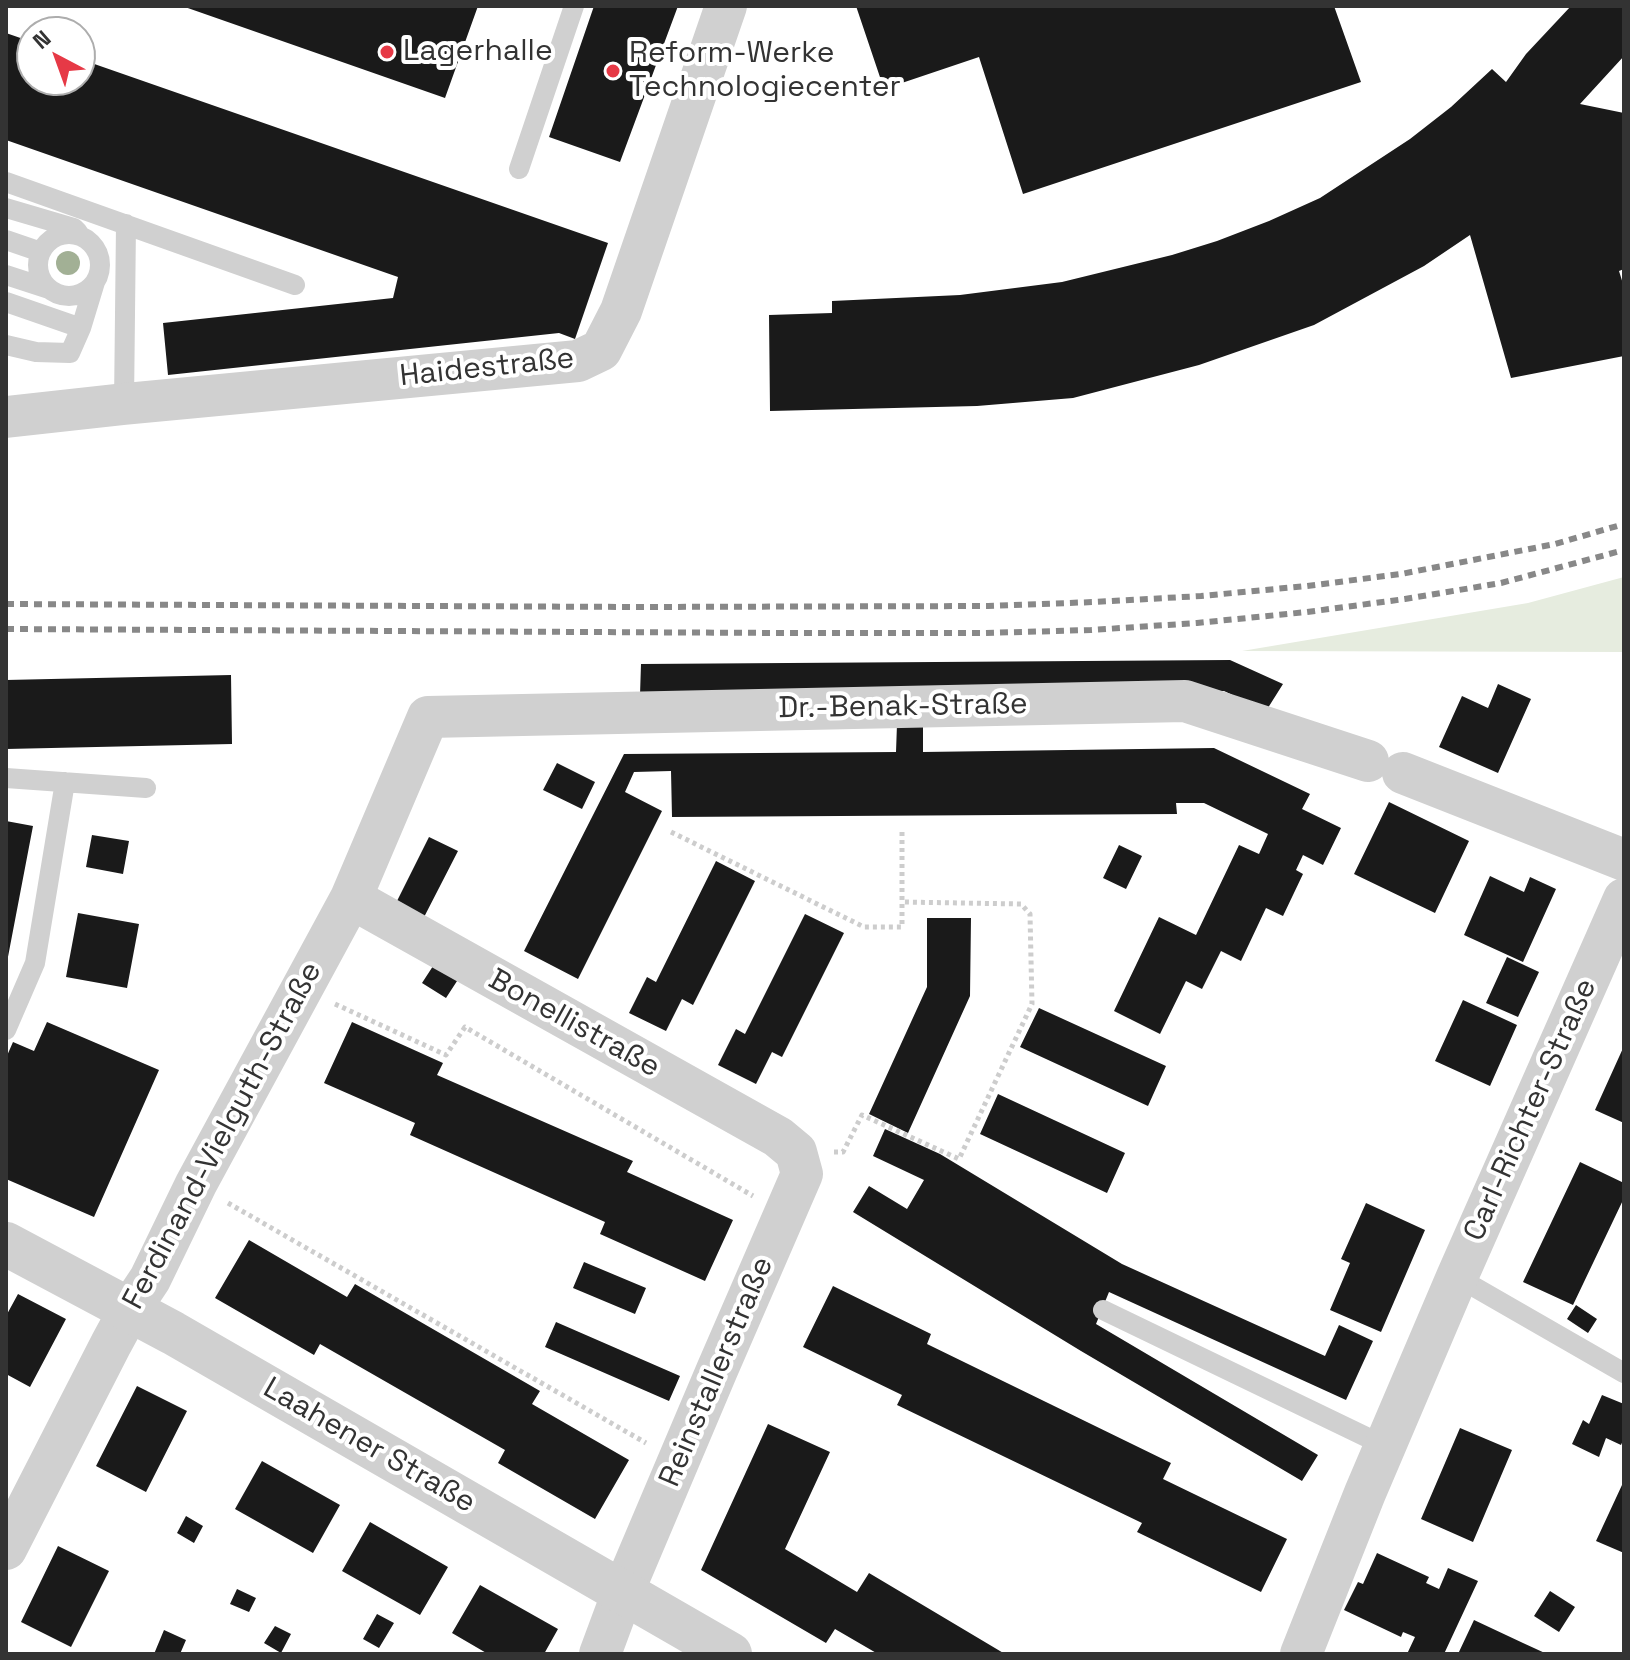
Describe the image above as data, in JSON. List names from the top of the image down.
{
  "streets": {
    "street": [
      "Haidestraße",
      "Dr.-Benak-Straße",
      "Bonellistraße",
      "Carl-Richter-Straße",
      "Ferdinand-Vielguth-Straße",
      "Reinstallerstraße",
      "Laahener Straße"
    ]
  },
  "crossings": [
    ["Dr.-Benak-Straße", "Ferdinand-Vielguth-Straße"],
    ["Bonellistraße", "Ferdinand-Vielguth-Straße"],
    ["Bonellistraße", "Reinstallerstraße"],
    ["Ferdinand-Vielguth-Straße", "Laahener Straße"],
    ["Reinstallerstraße", "Laahener Straße"]
  ],
  "places": ["Lagerhalle", "Reform-Werke Technologiecenter"],
  "north": "top left"
}
